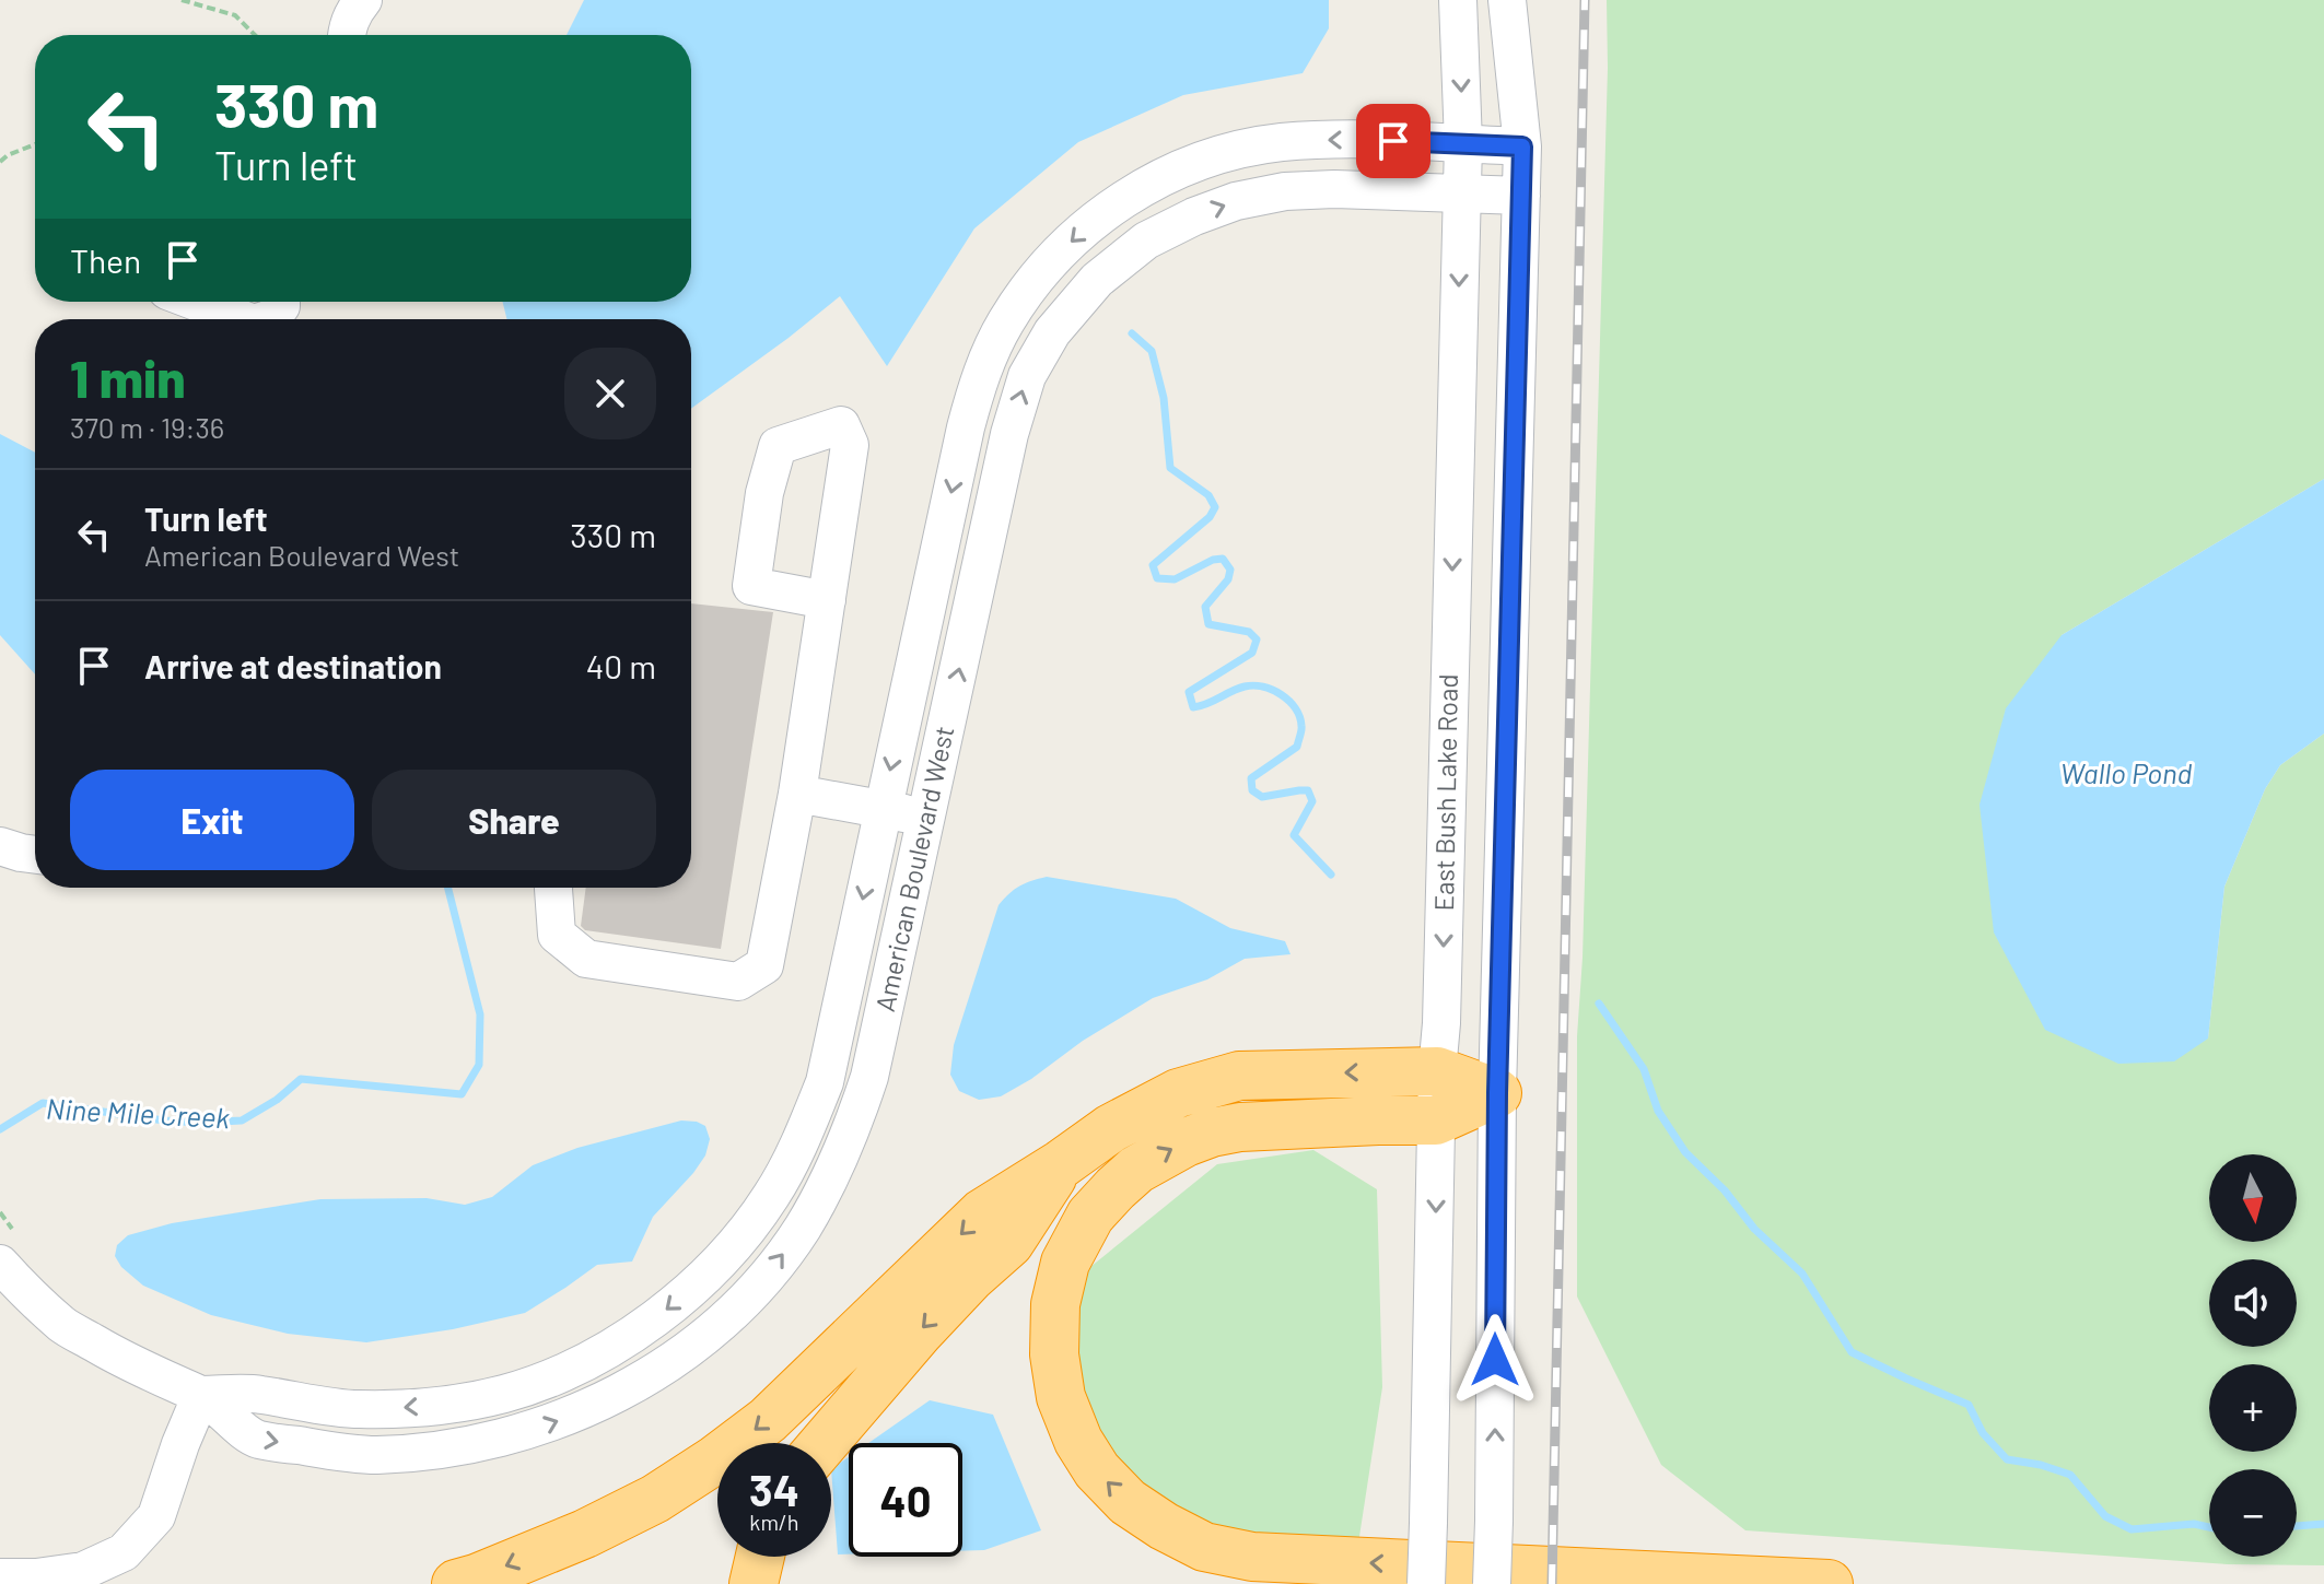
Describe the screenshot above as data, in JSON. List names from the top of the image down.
{
  "streets": {
    "street": ["East Bush Lake Road", "American Boulevard West"]
  },
  "crossings": [
    ["East Bush Lake Road", "American Boulevard West"]
  ],
  "water": ["Wallo Pond", "Nine Mile Creek"],
  "north": "bottom",
  "page": {
    "turn": ["330 m", "Turn left"],
    "then": "Then",
    "heading": ["1 min", "370 m · 19:36"],
    "list": [
      {
        "name": "Turn left",
        "note": "American Boulevard West",
        "value": "330 m"
      },
      {
        "name": "Arrive at destination",
        "value": "40 m"
      }
    ],
    "buttons": ["Exit", "Share"],
    "map_buttons": ["+", "−"],
    "speed": "34 km/h",
    "limit": "40"
  }
}
